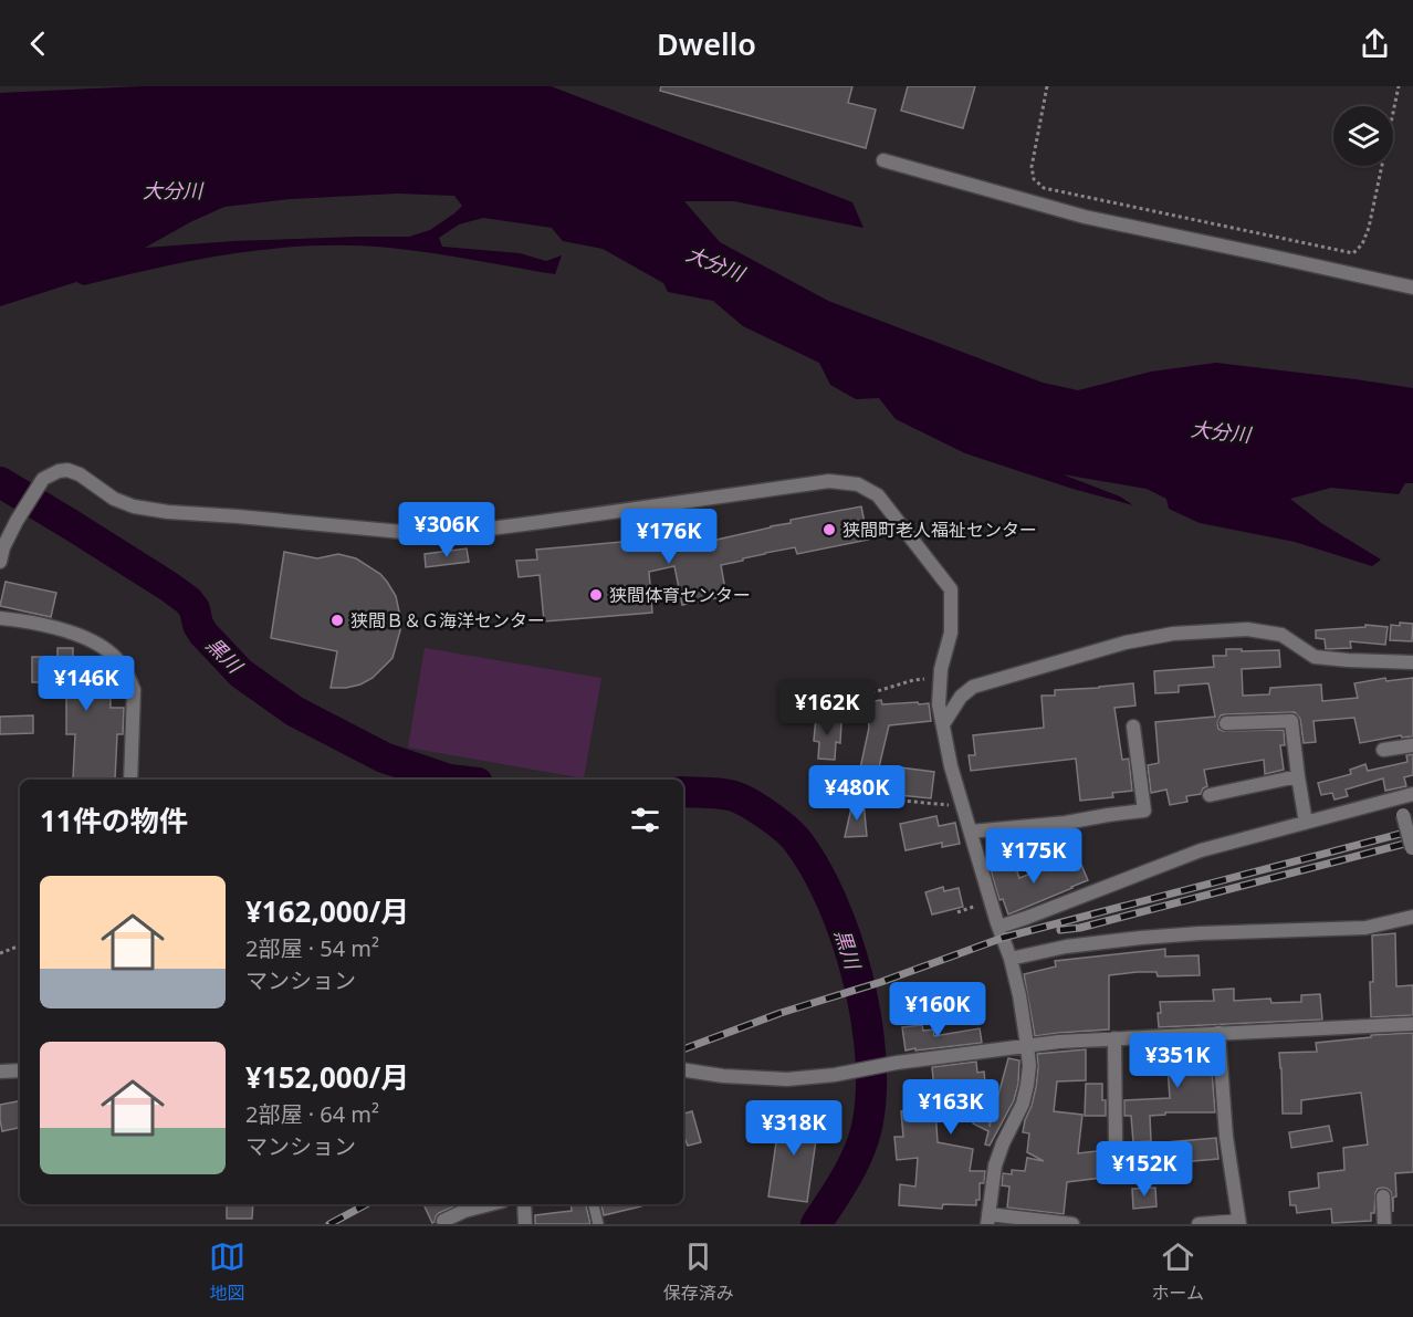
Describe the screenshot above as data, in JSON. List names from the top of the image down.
{
  "water": ["大分川", "黒川"],
  "places": ["狭間町老人福祉センター", "狭間体育センター", "狭間Ｂ＆Ｇ海洋センター"],
  "page": {
    "header": "Dwello",
    "price": [
      "¥306K",
      "¥176K",
      "¥146K",
      "¥162K",
      "¥480K",
      "¥175K",
      "¥160K",
      "¥351K",
      "¥163K",
      "¥318K",
      "¥152K"
    ],
    "heading": "11件の物件",
    "list": [
      {
        "name": "¥162,000/月",
        "note": "2部屋 · 54 m² · マンション"
      },
      {
        "name": "¥152,000/月",
        "note": "2部屋 · 64 m² · マンション"
      }
    ],
    "tabs": ["地図", "保存済み", "ホーム"]
  }
}
